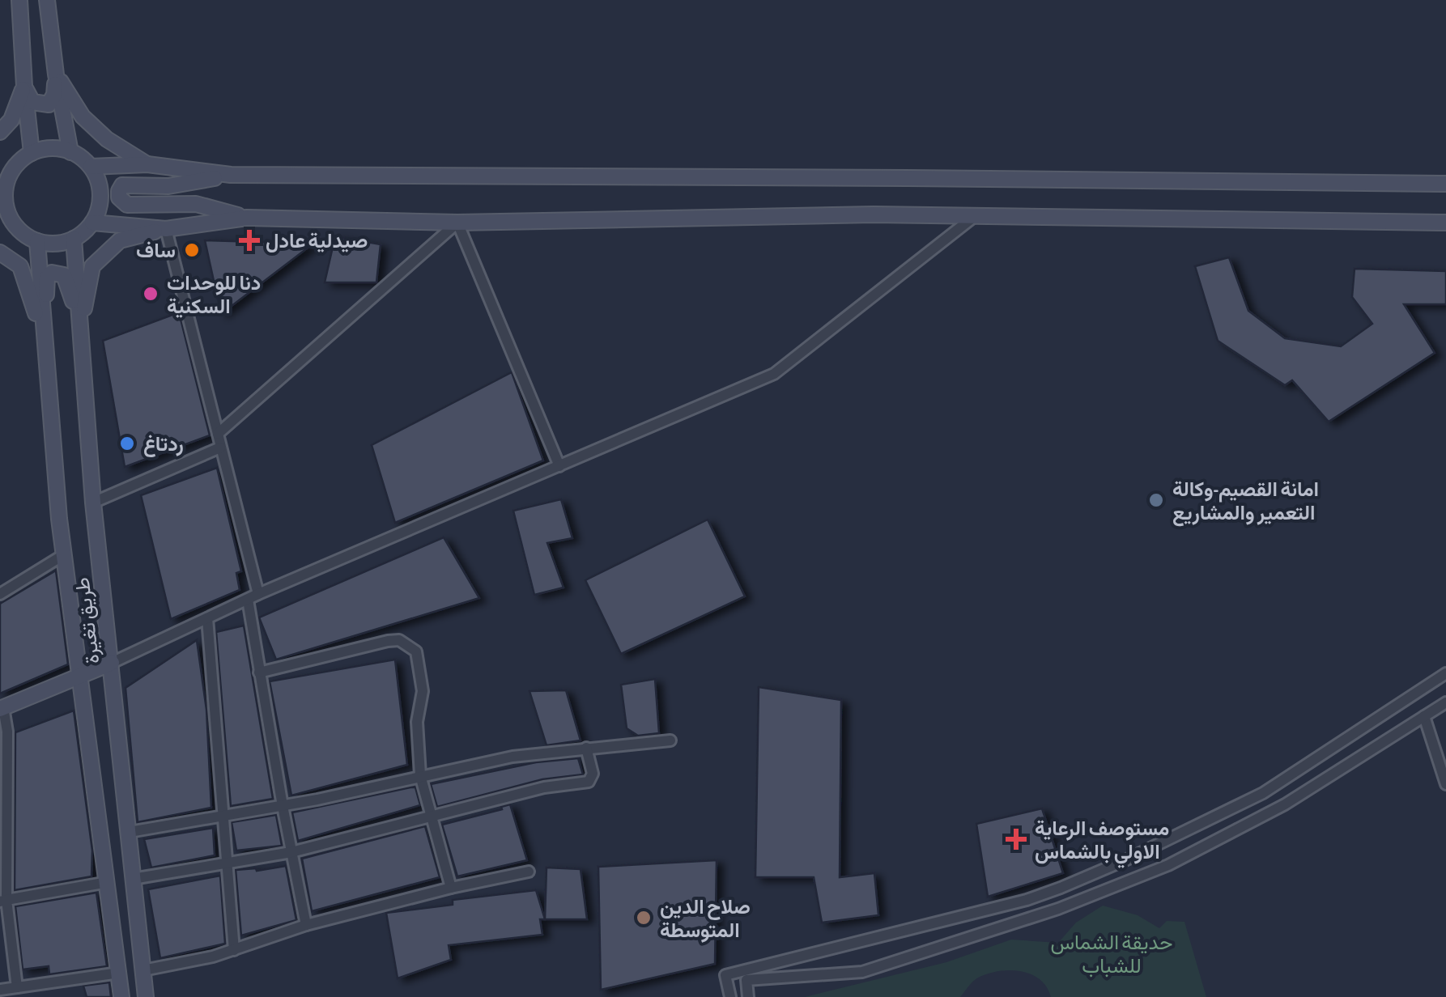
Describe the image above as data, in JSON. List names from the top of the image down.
{
  "streets": {
    "street": ["طريق تغيرة"]
  },
  "parks": ["حديقة الشماس للشباب"],
  "places": {
    "health": ["صيدلية عادل", "مستوصف الرعاية الاولي بالشماس"],
    "other": [
      "ساف",
      "دنا للوحدات السكنية",
      "ردتاغ",
      "امانة القصيم-وكالة التعمير والمشاريع",
      "صلاح الدين المتوسطة"
    ]
  }
}
